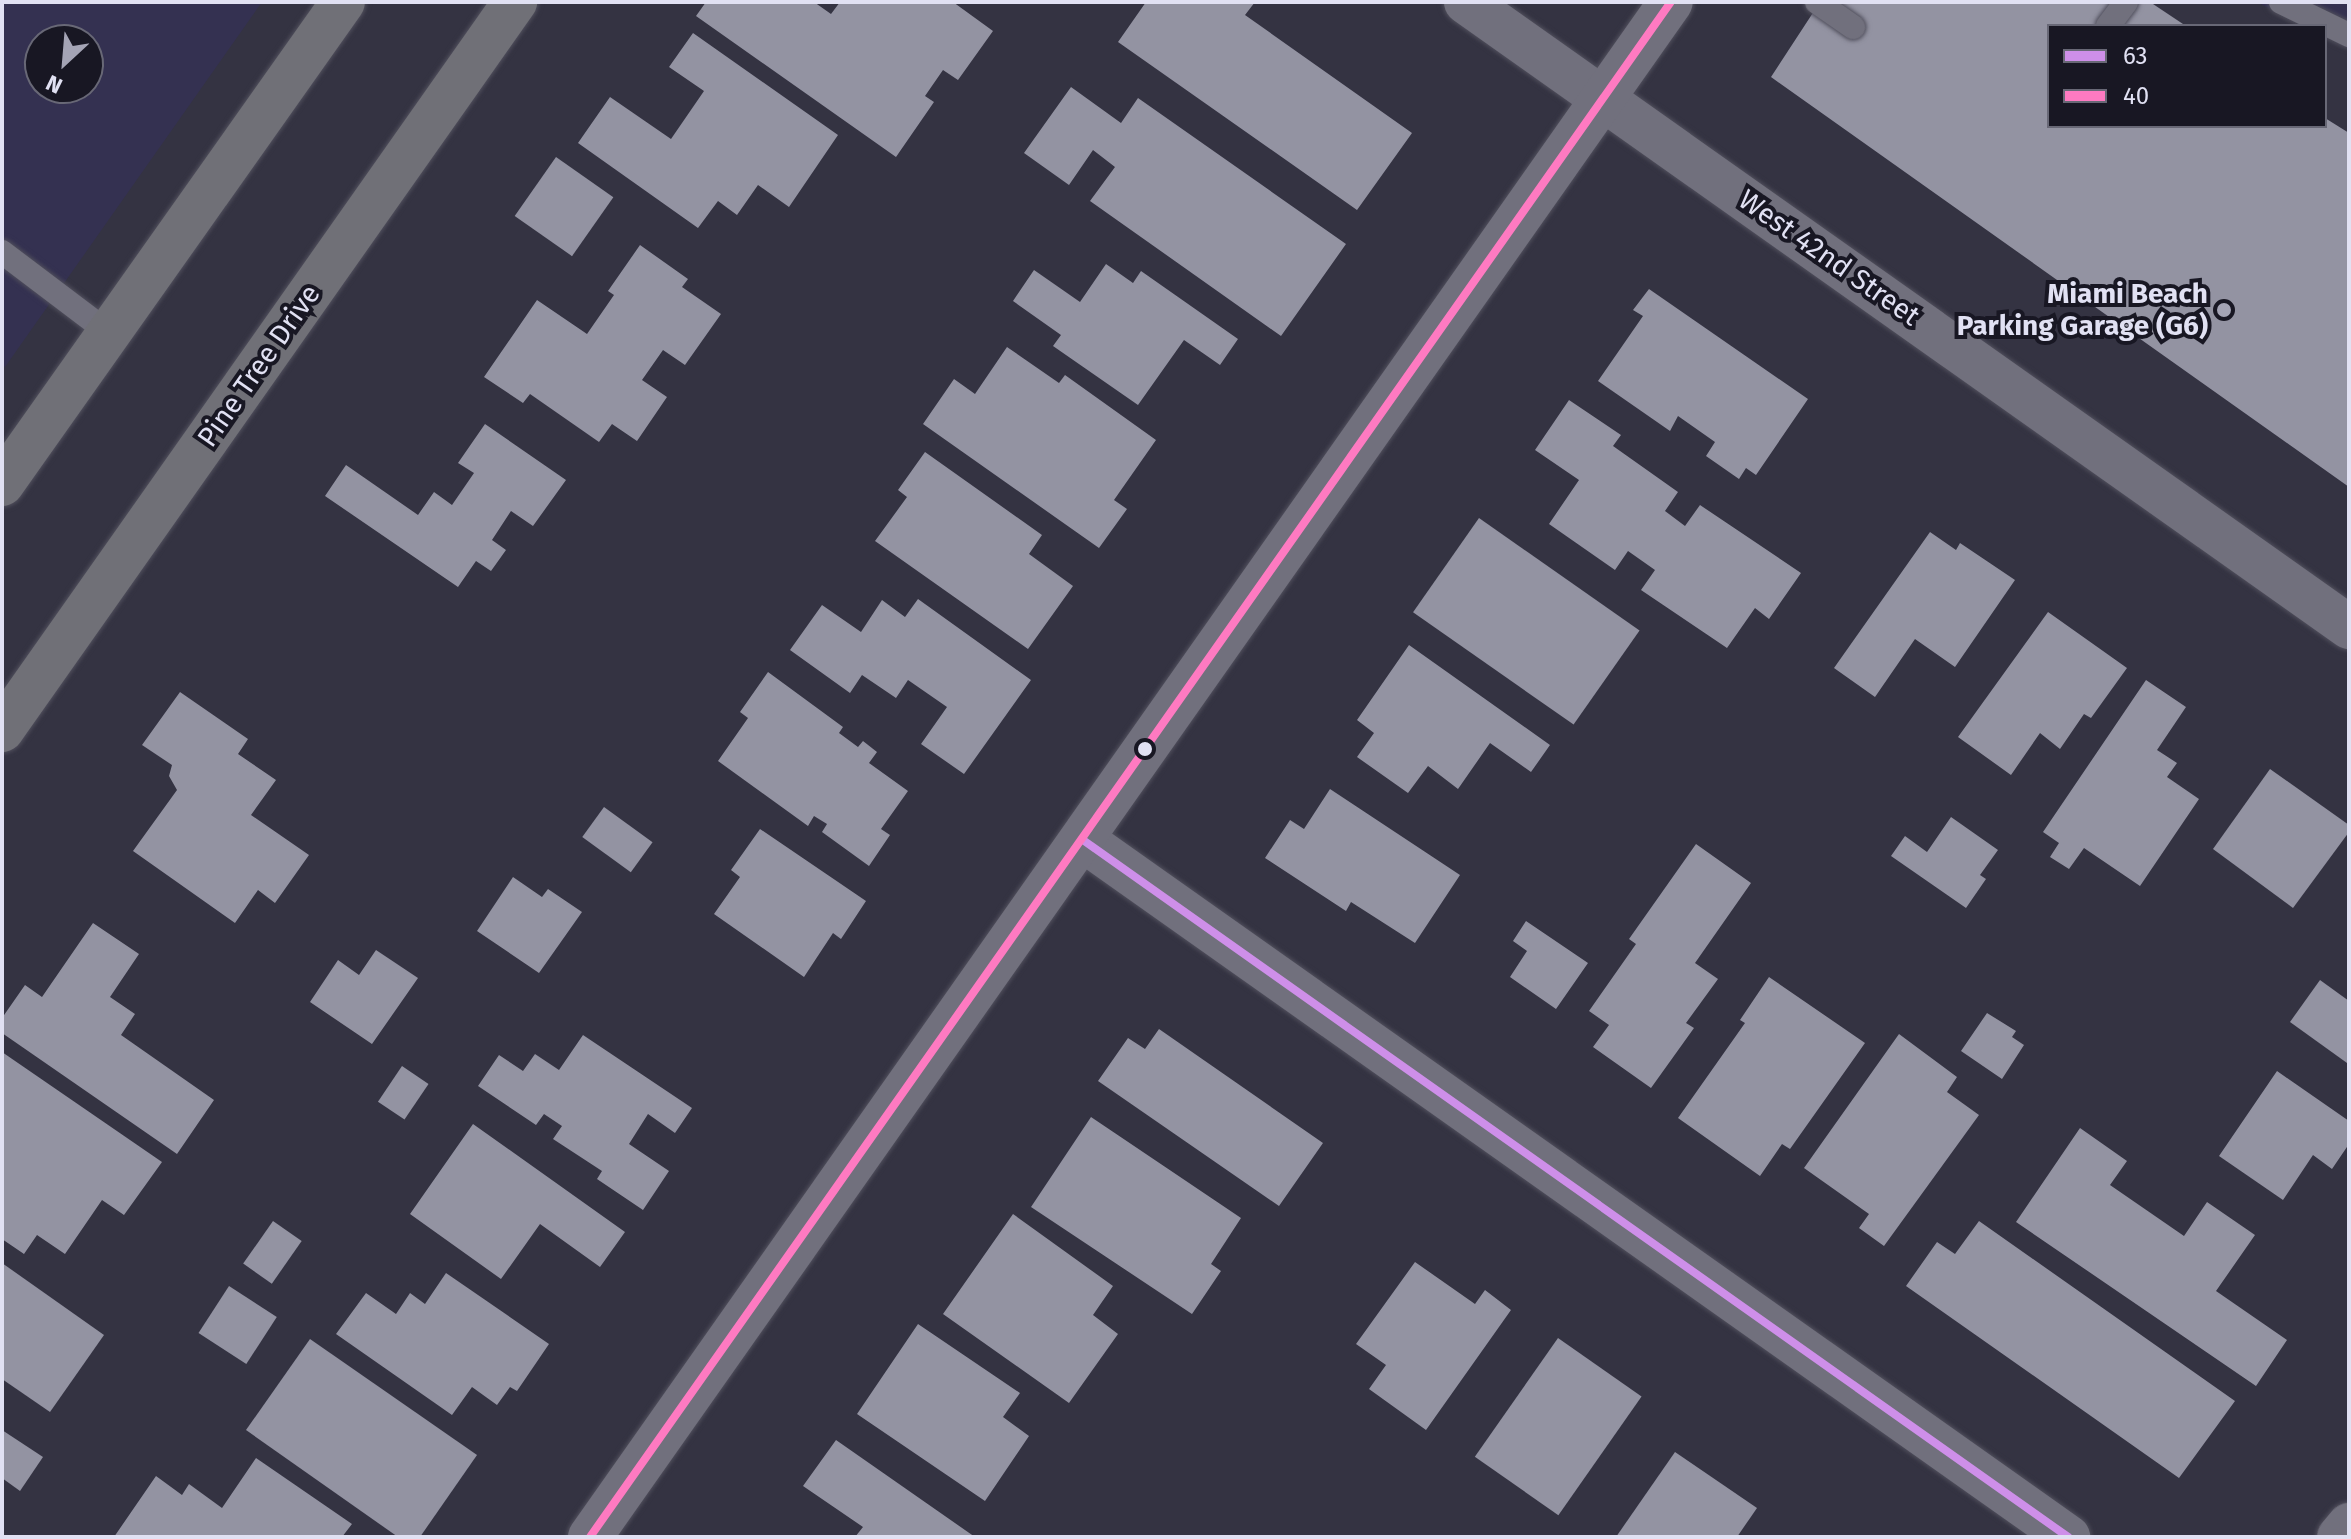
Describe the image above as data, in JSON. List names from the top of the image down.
{
  "streets": {
    "main road": ["Pine Tree Drive"],
    "street": ["West 42nd Street"]
  },
  "places": ["Miami Beach Parking Garage (G6)"],
  "lines": ["transit line 40", "transit line 63"],
  "legend": ["63", "40"],
  "north": "bottom left"
}
